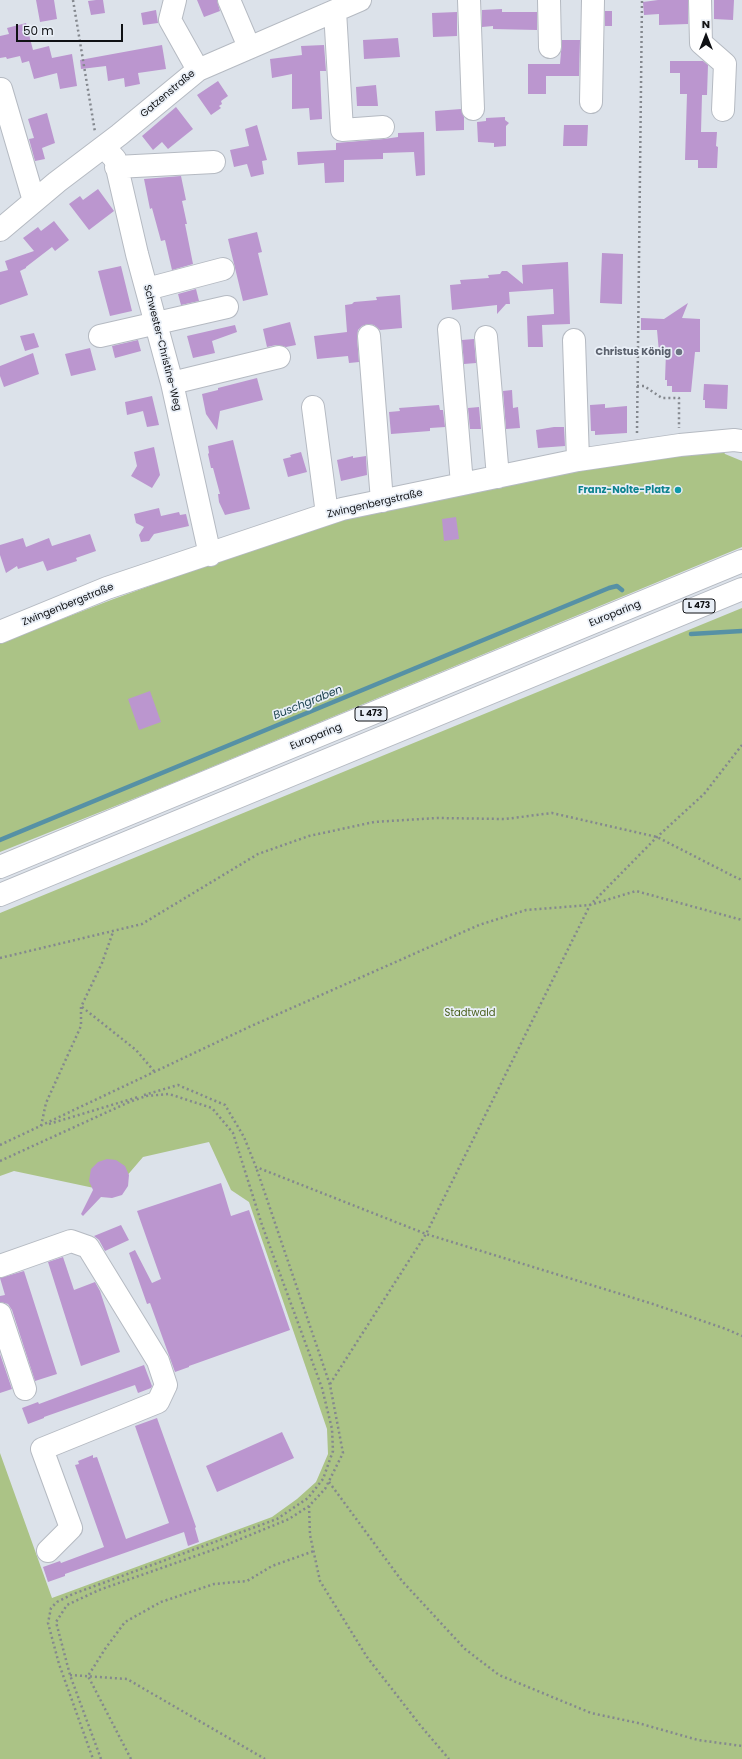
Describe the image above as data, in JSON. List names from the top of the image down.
{
  "streets": {
    "street": [
      "Gatzenstraße",
      "Schwester-Christine-Weg",
      "Zwingenbergstraße",
      "L 473",
      "Europaring"
    ]
  },
  "crossings": [
    ["Gatzenstraße", "Schwester-Christine-Weg"],
    ["Schwester-Christine-Weg", "Zwingenbergstraße"]
  ],
  "water": ["Buschgraben"],
  "parks": ["Stadtwald"],
  "places": ["Christus König", "Franz-Nolte-Platz"],
  "scale_bar": "50 m",
  "north": "top"
}
